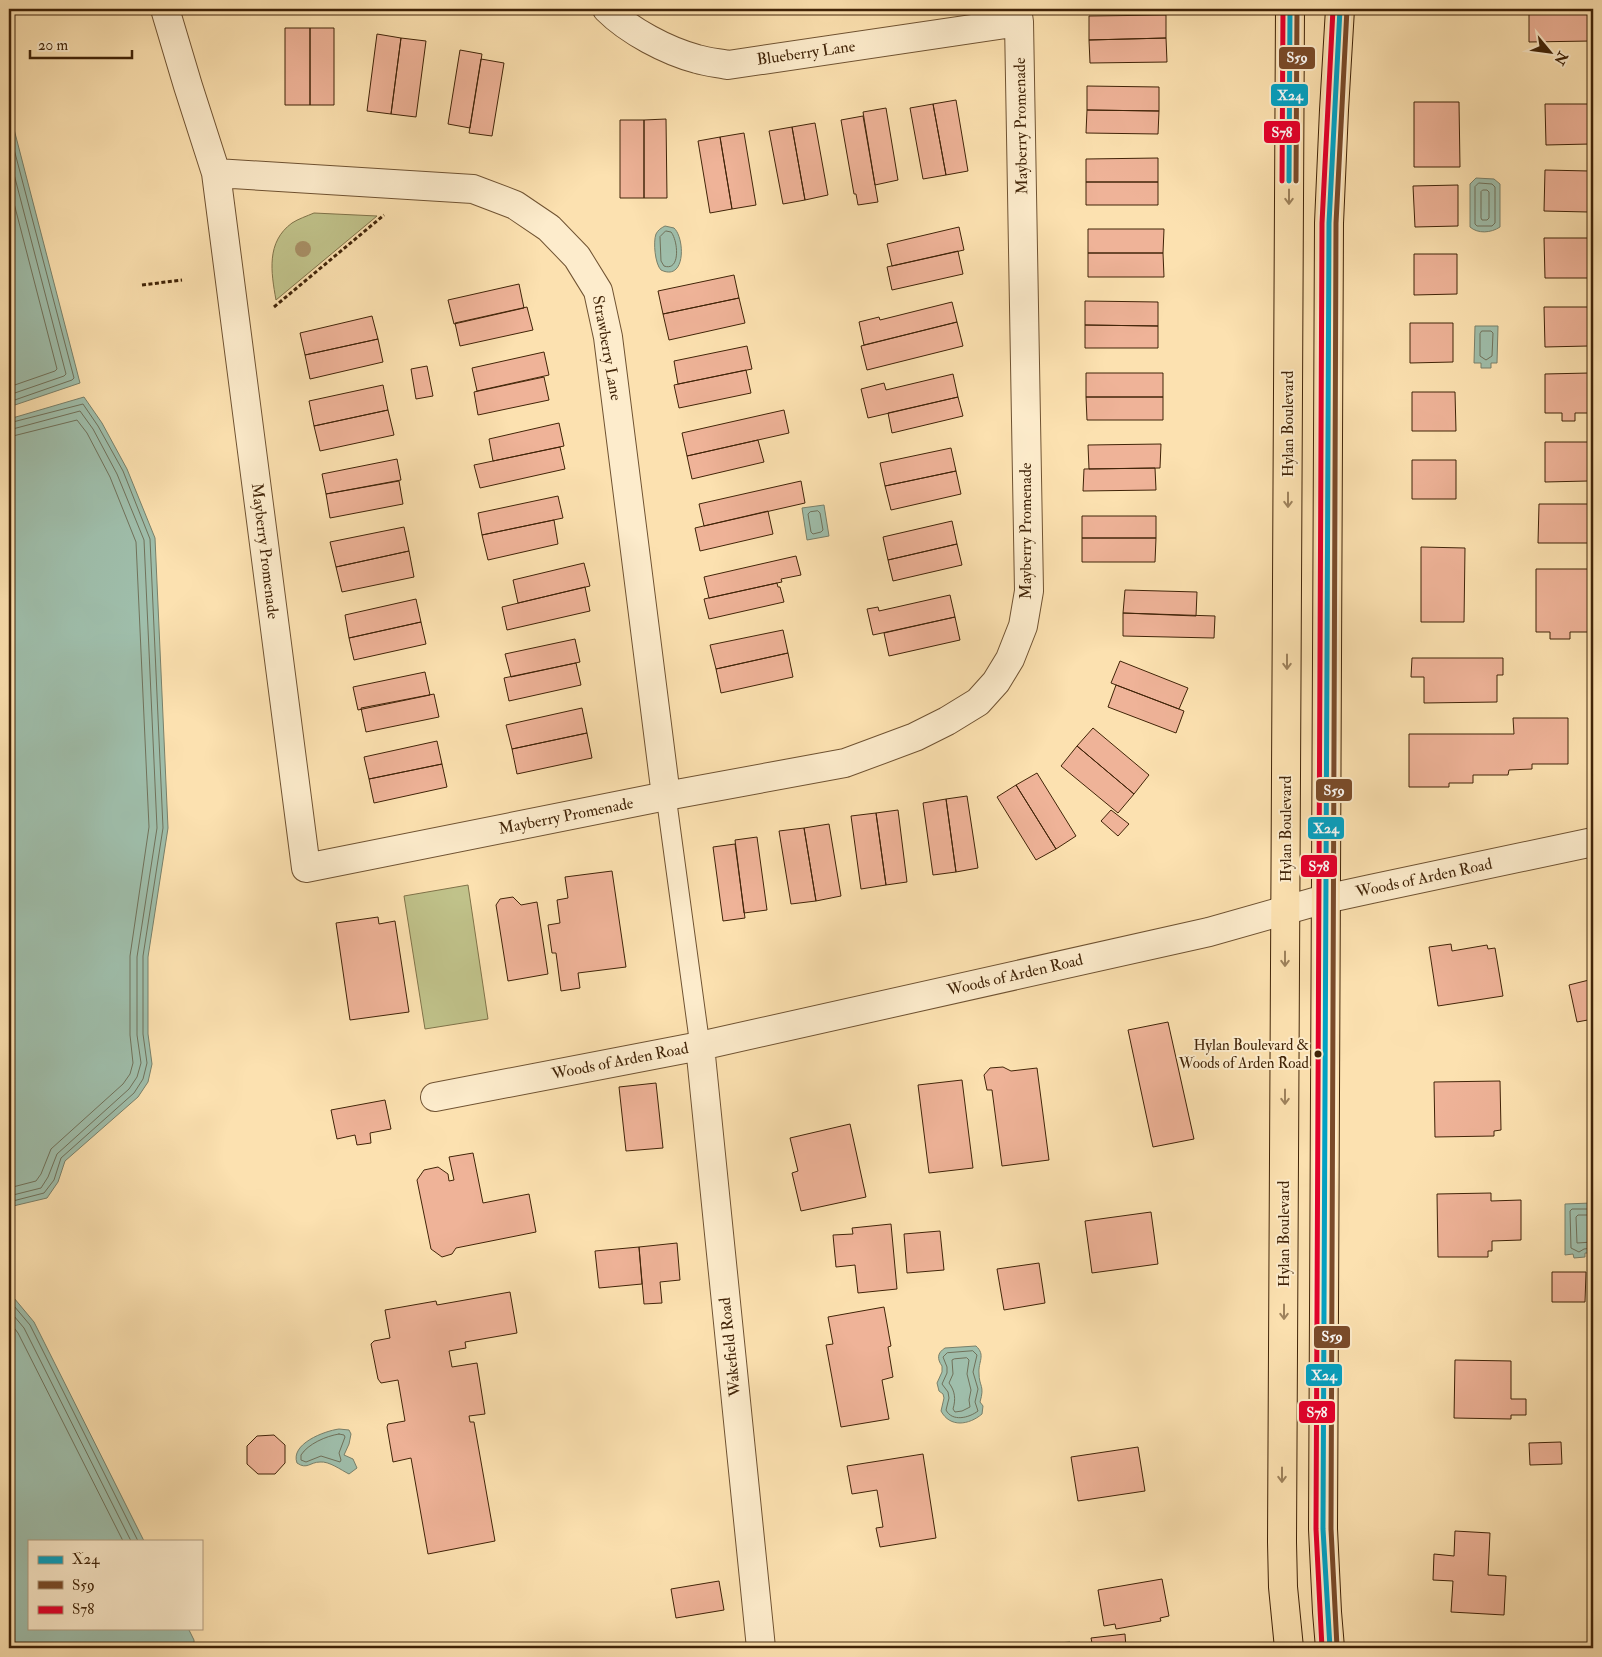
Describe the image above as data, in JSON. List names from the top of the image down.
{
  "streets": {
    "main road": ["Hylan Boulevard"],
    "street": [
      "Blueberry Lane",
      "Mayberry Promenade",
      "Strawberry Lane",
      "Woods of Arden Road",
      "Wakefield Road"
    ]
  },
  "crossings": [
    ["Blueberry Lane", "Mayberry Promenade"],
    ["Mayberry Promenade", "Strawberry Lane"],
    ["Hylan Boulevard", "Woods of Arden Road"],
    ["Woods of Arden Road", "Wakefield Road"]
  ],
  "places": ["Hylan Boulevard & Woods of Arden Road"],
  "lines": ["transit line X24", "transit line S59", "transit line S78"],
  "legend": ["X24", "S59", "S78"],
  "scale_bar": "20 m",
  "north": "bottom right"
}
